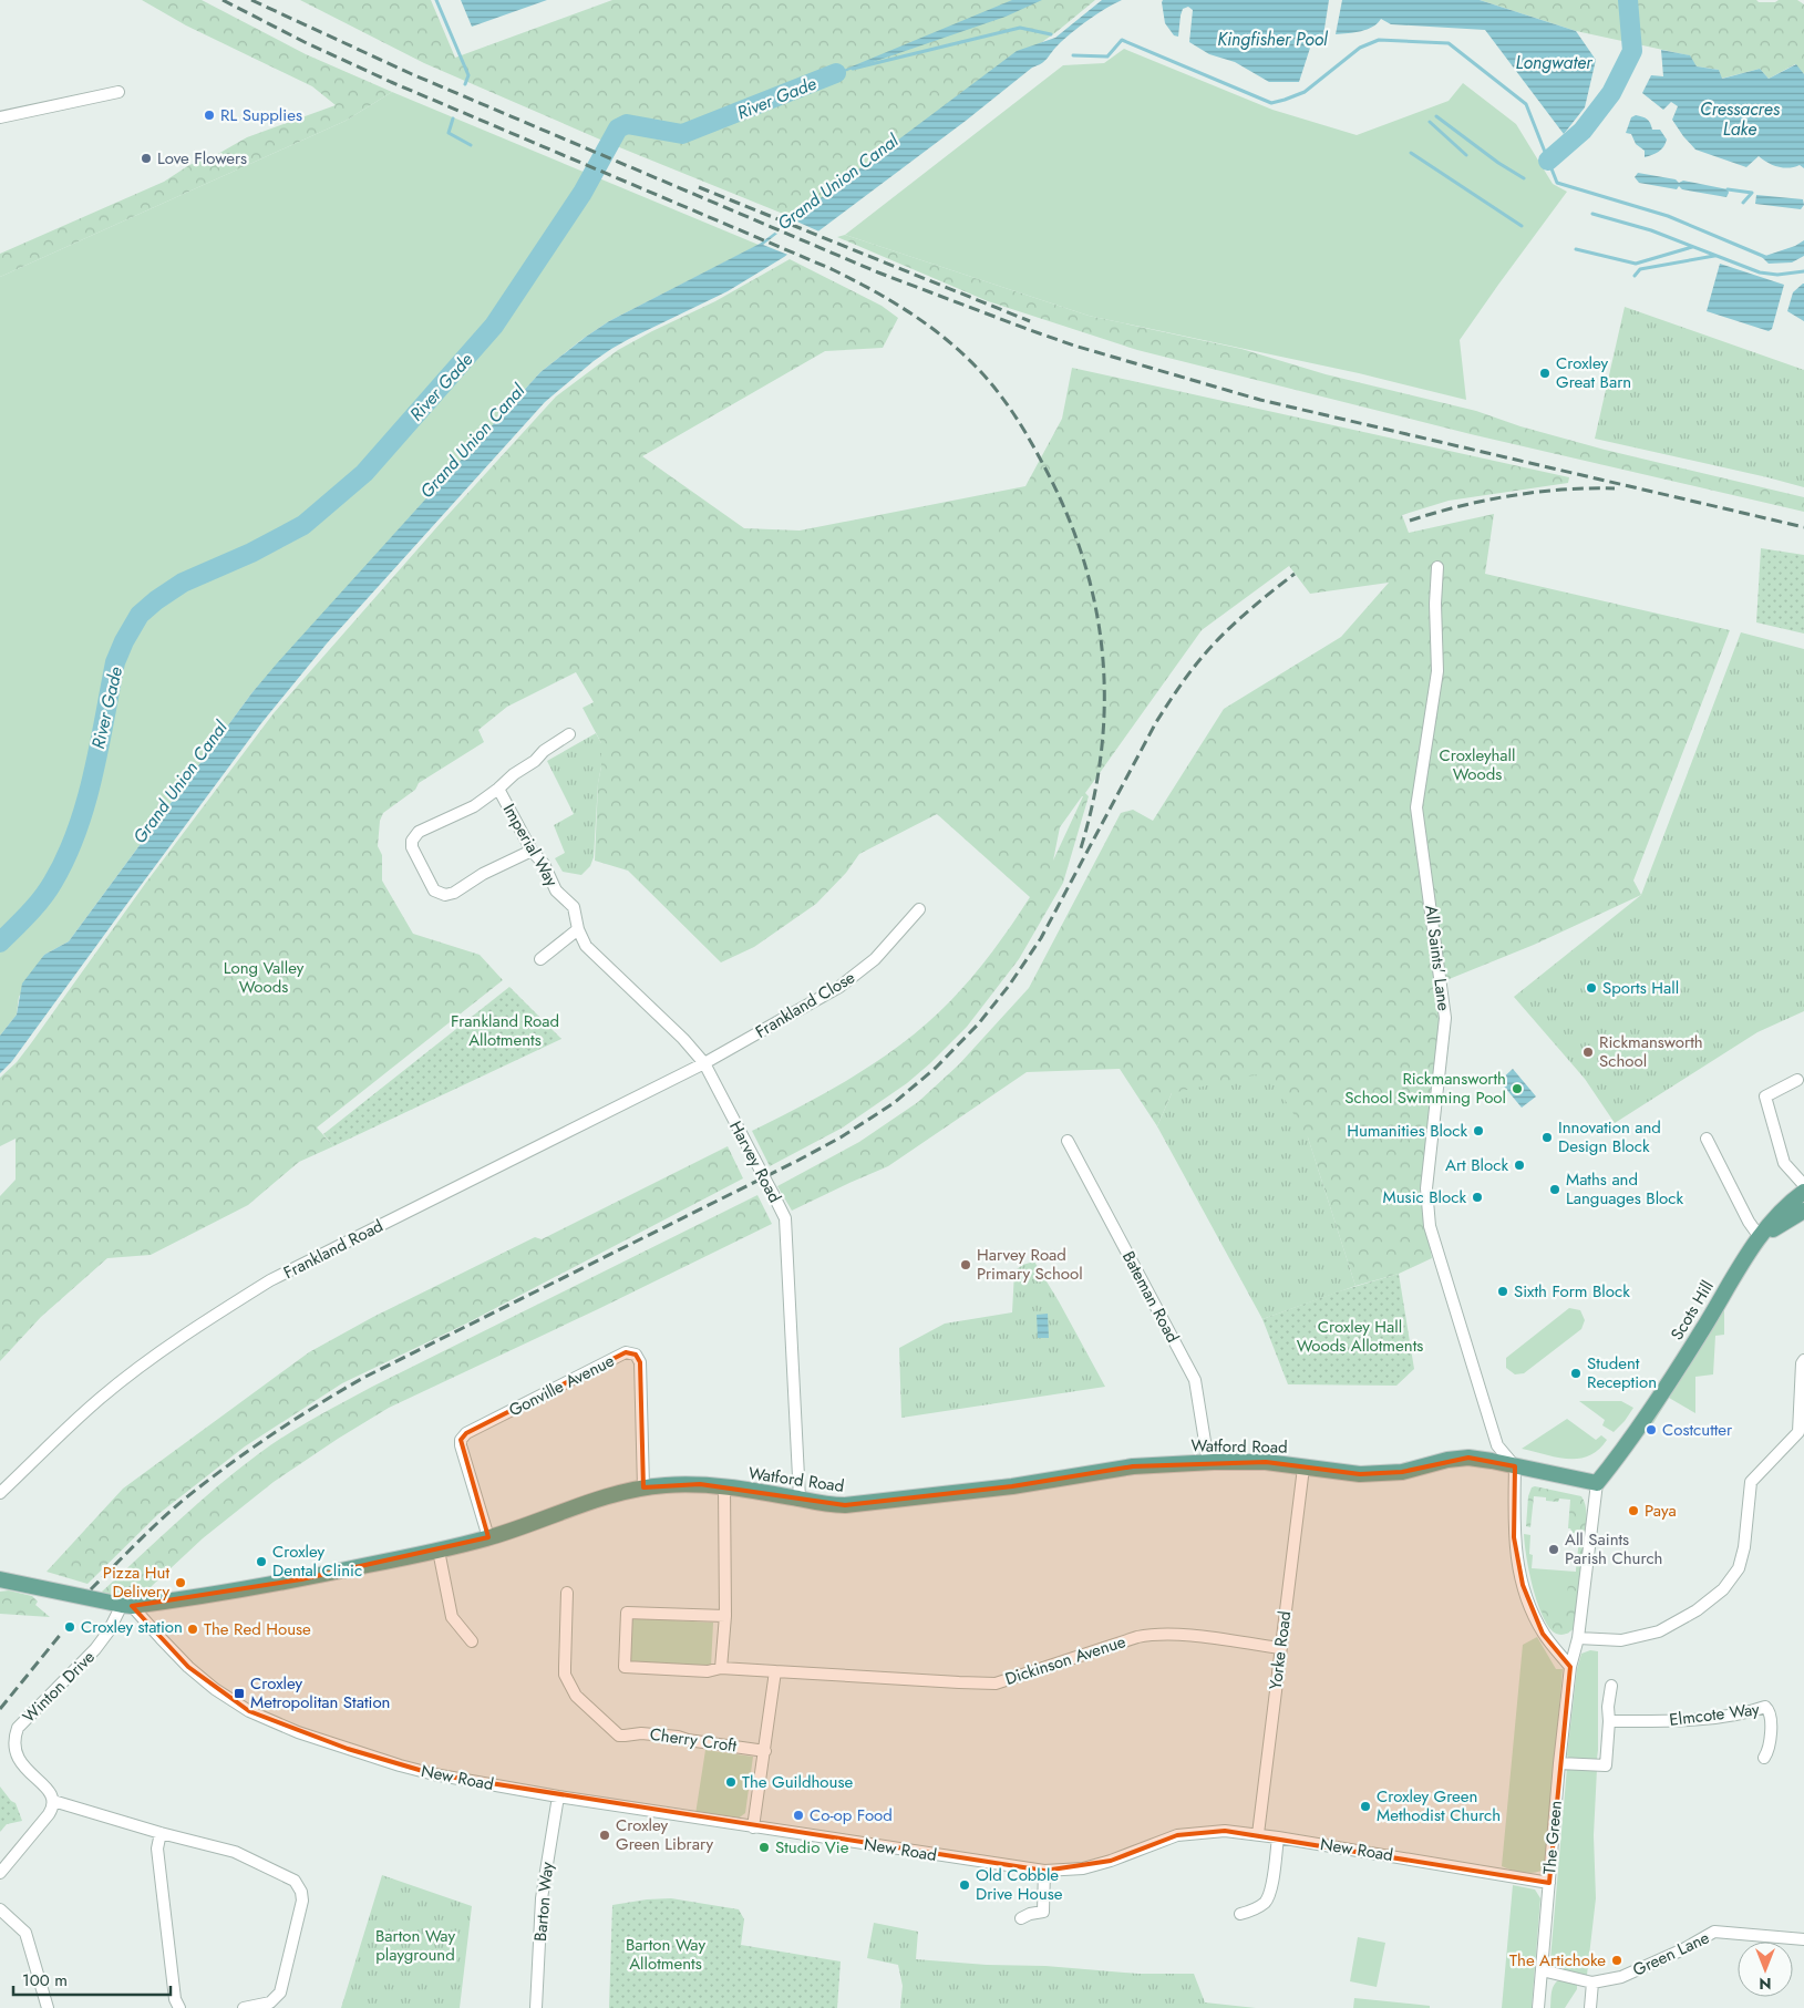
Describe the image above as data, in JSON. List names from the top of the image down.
{
  "streets": {
    "main road": ["Scots Hill", "Watford Road"],
    "street": [
      "Imperial Way",
      "All Saints' Lane",
      "Frankland Close",
      "Harvey Road",
      "Frankland Road",
      "Bateman Road",
      "Gonville Avenue",
      "Yorke Road",
      "Dickinson Avenue",
      "Winton Drive",
      "Elmcote Way",
      "Cherry Croft",
      "New Road",
      "The Green",
      "Barton Way",
      "Green Lane"
    ]
  },
  "crossings": [
    ["Imperial Way", "Harvey Road"],
    ["All Saints' Lane", "Watford Road"],
    ["Frankland Close", "Harvey Road"],
    ["Frankland Close", "Frankland Road"],
    ["Harvey Road", "Frankland Road"],
    ["Harvey Road", "Watford Road"],
    ["Bateman Road", "Watford Road"],
    ["Scots Hill", "Watford Road"],
    ["Scots Hill", "The Green"],
    ["Gonville Avenue", "Watford Road"],
    ["Watford Road", "Yorke Road"],
    ["Watford Road", "Winton Drive"],
    ["Watford Road", "New Road"],
    ["Watford Road", "The Green"],
    ["Yorke Road", "Dickinson Avenue"],
    ["Yorke Road", "New Road"],
    ["Winton Drive", "New Road"],
    ["New Road", "The Green"],
    ["New Road", "Barton Way"],
    ["The Green", "Green Lane"]
  ],
  "water": [
    "Kingfisher Pool",
    "Longwater",
    "River Gade",
    "Cressacres Lake",
    "Grand Union Canal"
  ],
  "parks": [
    "Croxleyhall Woods",
    "Long Valley Woods",
    "Frankland Road Allotments",
    "Croxley Hall Woods Allotments",
    "Barton Way playground",
    "Barton Way Allotments"
  ],
  "places": {
    "other": [
      "RL Supplies",
      "Love Flowers",
      "Croxley Great Barn",
      "Sports Hall",
      "Rickmansworth School",
      "Rickmansworth School Swimming Pool",
      "Humanities Block",
      "Innovation and Design Block",
      "Art Block",
      "Maths and Languages Block",
      "Music Block",
      "Harvey Road Primary School",
      "Sixth Form Block",
      "Student Reception",
      "Costcutter",
      "Paya",
      "All Saints Parish Church",
      "Croxley Dental Clinic",
      "Pizza Hut Delivery",
      "Croxley station",
      "The Red House",
      "The Guildhouse",
      "Croxley Green Methodist Church",
      "Co-op Food",
      "Croxley Green Library",
      "Studio Vie",
      "Old Cobble Drive House",
      "The Artichoke"
    ],
    "transit": ["Croxley Metropolitan Station"]
  },
  "scale_bar": "100 m",
  "north": "bottom"
}
